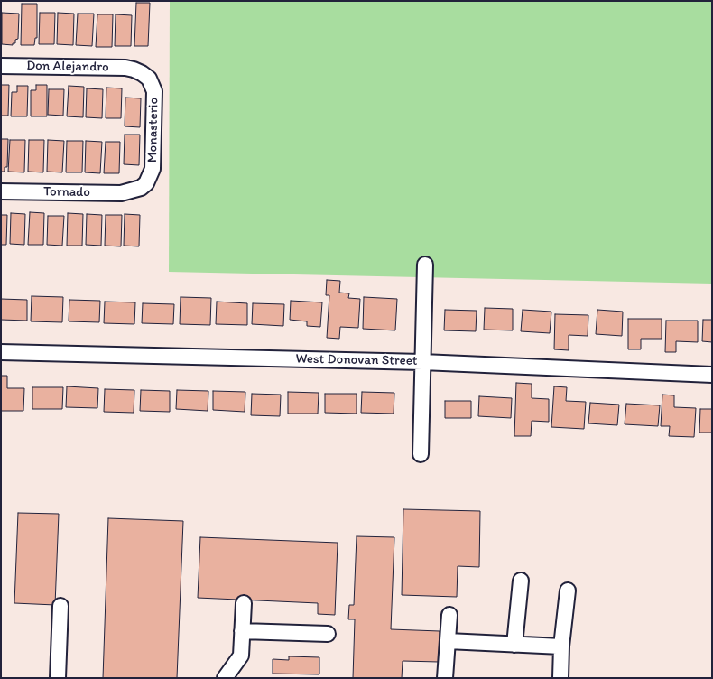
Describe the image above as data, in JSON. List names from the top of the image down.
{
  "streets": {
    "street": [
      "Don Alejandro",
      "Monasterio",
      "Tornado",
      "West Donovan Street"
    ]
  },
  "crossings": [
    ["Don Alejandro", "Monasterio"],
    ["Monasterio", "Tornado"]
  ]
}
